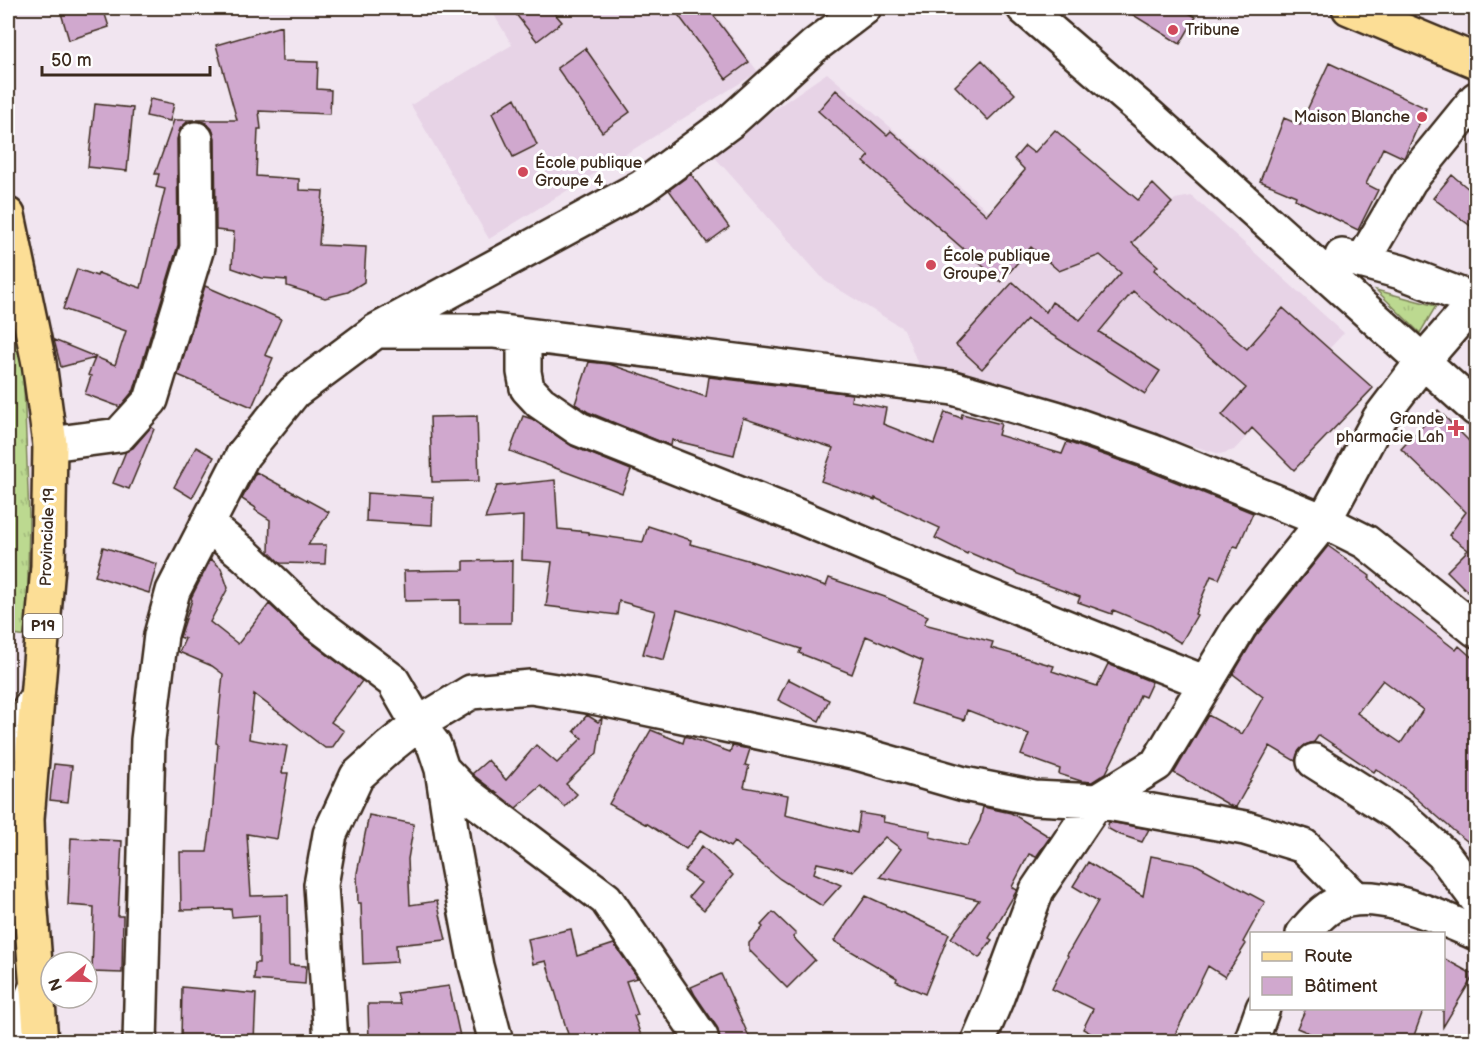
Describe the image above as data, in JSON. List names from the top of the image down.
{
  "streets": {
    "main road": ["Provinciale 19", "P19"]
  },
  "places": {
    "other": [
      "Tribune",
      "Maison Blanche",
      "École publique Groupe 4",
      "École publique Groupe 7"
    ],
    "health": ["Grande pharmacie Lah"]
  },
  "legend": ["Route", "Bâtiment"],
  "scale_bar": "50 m",
  "north": "left"
}
